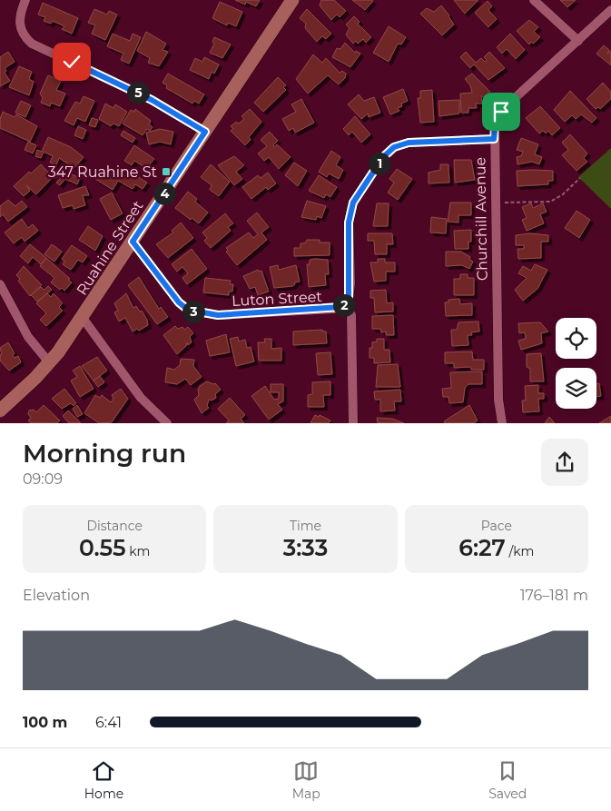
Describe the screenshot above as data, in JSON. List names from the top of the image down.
{
  "streets": {
    "street": ["Churchill Avenue", "Ruahine Street", "Luton Street"]
  },
  "crossings": [
    ["Ruahine Street", "Luton Street"]
  ],
  "places": {
    "transit": ["347 Ruahine St"]
  },
  "page": {
    "pins": [
      "5",
      "1",
      "4",
      "2",
      "3"
    ],
    "heading": ["Morning run", "09:09"],
    "stats": [
      ["Distance", "0.55 km"],
      ["Time", "3:33"],
      ["Pace", "6:27 /km"]
    ],
    "chart": ["Elevation", "176–181 m"],
    "list": [
      {
        "name": "100 m",
        "note": "6:41"
      }
    ],
    "tabs": ["Home", "Map", "Saved"]
  }
}
